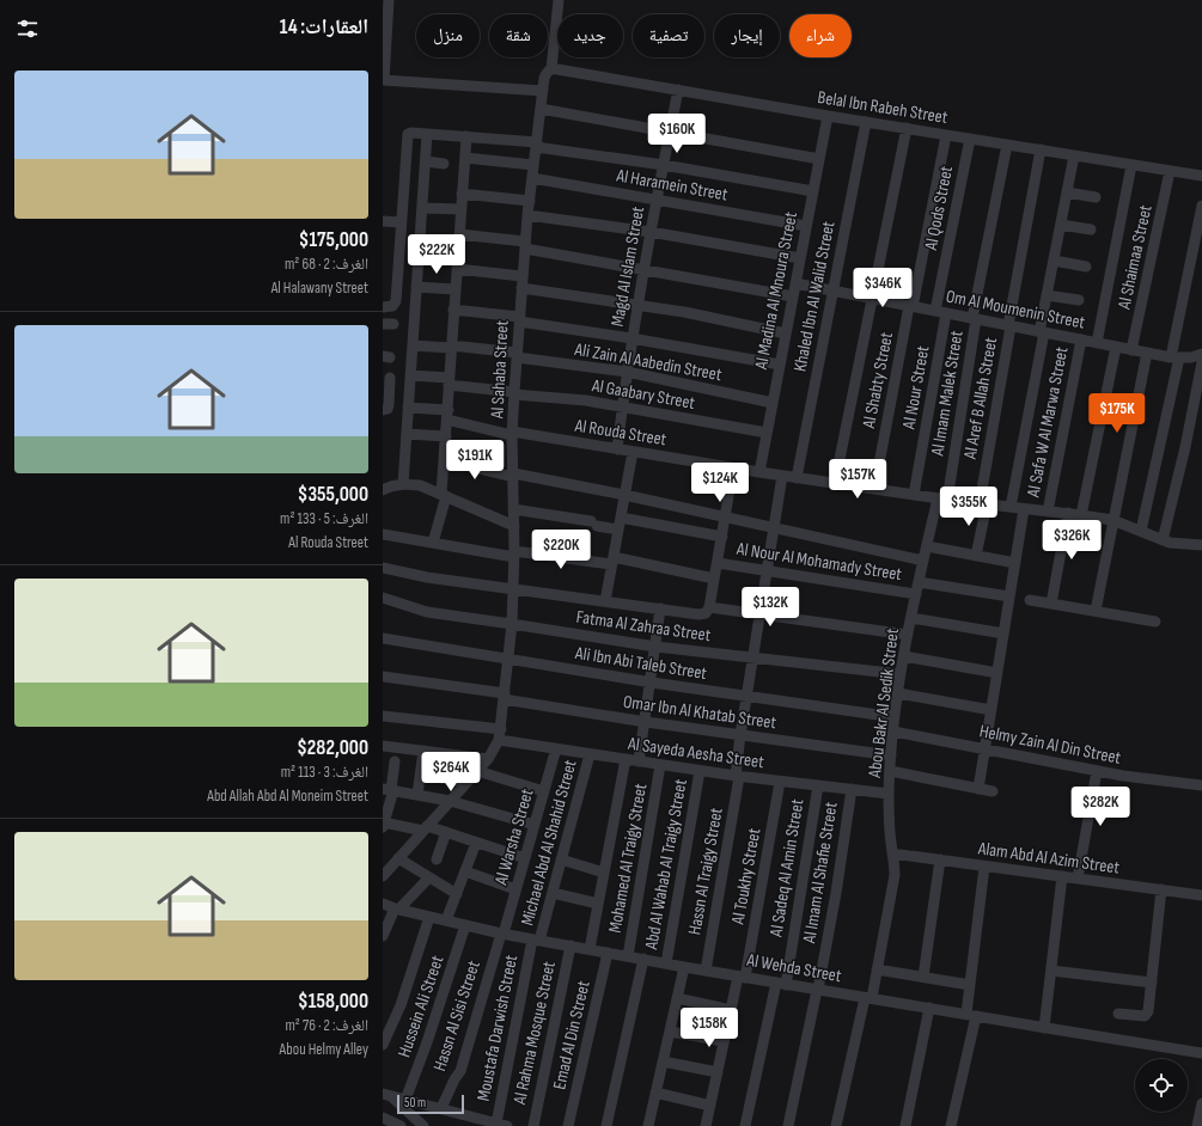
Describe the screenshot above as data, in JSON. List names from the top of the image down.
{
  "streets": {
    "street": [
      "Belal Ibn Rabeh Street",
      "Al Haramein Street",
      "Al Qods Street",
      "Al Shaimaa Street",
      "Magd Al Islam Street",
      "Al Madina Al Mnoura Street",
      "Khaled Ibn Al Walid Street",
      "Om Al Moumenin Street",
      "Ali Zain Al Aabedin Street",
      "Al Sahaba Street",
      "Al Shabty Street",
      "Al Nour Street",
      "Al Imam Malek Street",
      "Al Gaabary Street",
      "Al Aref B Allah Street",
      "Al Safa W Al Marwa Street",
      "Al Rouda Street",
      "Al Nour Al Mohamady Street",
      "Fatma Al Zahraa Street",
      "Ali Ibn Abi Taleb Street",
      "Abou Bakr Al Sedik Street",
      "Omar Ibn Al Khatab Street",
      "Helmy Zain Al Din Street",
      "Al Sayeda Aesha Street",
      "Al Warsha Street",
      "Michael Abd Al Shahid Street",
      "Mohamed Al Traigy Street",
      "Alam Abd Al Azim Street",
      "Abd Al Wahab Al Traigy Street",
      "Al Sadeq Al Amin Street",
      "Hassn Al Traigy Street",
      "Al Imam Al Shafie Street",
      "Al Toukhy Street",
      "Al Wehda Street",
      "Hussein Ali Street",
      "Hassn Al Sisi Street",
      "Moustafa Darwish Street",
      "Al Rahma Mosque Street",
      "Emad Al Din Street"
    ]
  },
  "crossings": [
    ["Belal Ibn Rabeh Street", "Al Qods Street"],
    ["Belal Ibn Rabeh Street", "Al Shaimaa Street"],
    ["Belal Ibn Rabeh Street", "Magd Al Islam Street"],
    ["Belal Ibn Rabeh Street", "Al Madina Al Mnoura Street"],
    ["Belal Ibn Rabeh Street", "Khaled Ibn Al Walid Street"],
    ["Belal Ibn Rabeh Street", "Al Sahaba Street"],
    ["Belal Ibn Rabeh Street", "Al Shabty Street"],
    ["Belal Ibn Rabeh Street", "Al Imam Malek Street"],
    ["Belal Ibn Rabeh Street", "Al Aref B Allah Street"],
    ["Al Haramein Street", "Magd Al Islam Street"],
    ["Al Haramein Street", "Al Madina Al Mnoura Street"],
    ["Al Haramein Street", "Al Sahaba Street"],
    ["Al Qods Street", "Om Al Moumenin Street"],
    ["Al Qods Street", "Al Nour Street"],
    ["Al Shaimaa Street", "Om Al Moumenin Street"],
    ["Magd Al Islam Street", "Ali Zain Al Aabedin Street"],
    ["Magd Al Islam Street", "Al Gaabary Street"],
    ["Magd Al Islam Street", "Al Rouda Street"],
    ["Al Madina Al Mnoura Street", "Om Al Moumenin Street"],
    ["Al Madina Al Mnoura Street", "Ali Zain Al Aabedin Street"],
    ["Al Madina Al Mnoura Street", "Al Gaabary Street"],
    ["Al Madina Al Mnoura Street", "Al Rouda Street"],
    ["Khaled Ibn Al Walid Street", "Om Al Moumenin Street"],
    ["Khaled Ibn Al Walid Street", "Al Rouda Street"],
    ["Om Al Moumenin Street", "Al Shabty Street"],
    ["Om Al Moumenin Street", "Al Nour Street"],
    ["Om Al Moumenin Street", "Al Imam Malek Street"],
    ["Om Al Moumenin Street", "Al Aref B Allah Street"],
    ["Om Al Moumenin Street", "Al Safa W Al Marwa Street"],
    ["Ali Zain Al Aabedin Street", "Al Sahaba Street"],
    ["Al Sahaba Street", "Al Gaabary Street"],
    ["Al Sahaba Street", "Al Rouda Street"],
    ["Al Sahaba Street", "Fatma Al Zahraa Street"],
    ["Al Sahaba Street", "Ali Ibn Abi Taleb Street"],
    ["Al Sahaba Street", "Omar Ibn Al Khatab Street"],
    ["Al Sahaba Street", "Al Sayeda Aesha Street"],
    ["Al Shabty Street", "Al Rouda Street"],
    ["Al Nour Street", "Al Rouda Street"],
    ["Al Imam Malek Street", "Al Rouda Street"],
    ["Al Imam Malek Street", "Abou Bakr Al Sedik Street"],
    ["Al Aref B Allah Street", "Al Rouda Street"],
    ["Al Safa W Al Marwa Street", "Al Rouda Street"],
    ["Al Rouda Street", "Abou Bakr Al Sedik Street"],
    ["Al Rouda Street", "Hassn Al Traigy Street"],
    ["Al Nour Al Mohamady Street", "Abou Bakr Al Sedik Street"],
    ["Al Nour Al Mohamady Street", "Hassn Al Traigy Street"],
    ["Fatma Al Zahraa Street", "Abou Bakr Al Sedik Street"],
    ["Fatma Al Zahraa Street", "Hassn Al Traigy Street"],
    ["Ali Ibn Abi Taleb Street", "Abou Bakr Al Sedik Street"],
    ["Ali Ibn Abi Taleb Street", "Hassn Al Traigy Street"],
    ["Abou Bakr Al Sedik Street", "Omar Ibn Al Khatab Street"],
    ["Abou Bakr Al Sedik Street", "Helmy Zain Al Din Street"],
    ["Abou Bakr Al Sedik Street", "Al Sayeda Aesha Street"],
    ["Abou Bakr Al Sedik Street", "Alam Abd Al Azim Street"],
    ["Abou Bakr Al Sedik Street", "Al Wehda Street"],
    ["Omar Ibn Al Khatab Street", "Hassn Al Traigy Street"],
    ["Al Sayeda Aesha Street", "Al Warsha Street"],
    ["Al Sayeda Aesha Street", "Michael Abd Al Shahid Street"],
    ["Al Sayeda Aesha Street", "Mohamed Al Traigy Street"],
    ["Al Sayeda Aesha Street", "Abd Al Wahab Al Traigy Street"],
    ["Al Sayeda Aesha Street", "Al Sadeq Al Amin Street"],
    ["Al Sayeda Aesha Street", "Hassn Al Traigy Street"],
    ["Al Sayeda Aesha Street", "Al Imam Al Shafie Street"],
    ["Al Sayeda Aesha Street", "Al Toukhy Street"],
    ["Al Warsha Street", "Al Wehda Street"],
    ["Al Warsha Street", "Hassn Al Sisi Street"],
    ["Michael Abd Al Shahid Street", "Al Wehda Street"],
    ["Michael Abd Al Shahid Street", "Moustafa Darwish Street"],
    ["Mohamed Al Traigy Street", "Al Wehda Street"],
    ["Abd Al Wahab Al Traigy Street", "Al Wehda Street"],
    ["Al Sadeq Al Amin Street", "Al Wehda Street"],
    ["Hassn Al Traigy Street", "Al Wehda Street"],
    ["Al Imam Al Shafie Street", "Al Wehda Street"],
    ["Al Toukhy Street", "Al Wehda Street"],
    ["Al Wehda Street", "Hussein Ali Street"],
    ["Al Wehda Street", "Hassn Al Sisi Street"],
    ["Al Wehda Street", "Moustafa Darwish Street"],
    ["Al Wehda Street", "Al Rahma Mosque Street"],
    ["Al Wehda Street", "Emad Al Din Street"]
  ],
  "scale_bar": "50 m",
  "page": {
    "heading": "العقارات: 14",
    "chip": [
      "شراء",
      "إيجار",
      "تصفية",
      "جديد",
      "شقة",
      "منزل"
    ],
    "list": [
      {
        "name": "$175,000",
        "note": "الغرف: 2 · 68 m² · Al Halawany Street"
      },
      {
        "name": "$355,000",
        "note": "الغرف: 5 · 133 m² · Al Rouda Street"
      },
      {
        "name": "$282,000",
        "note": "الغرف: 3 · 113 m² · Abd Allah Abd Al Moneim Street"
      },
      {
        "name": "$158,000",
        "note": "الغرف: 2 · 76 m² · Abou Helmy Alley"
      }
    ],
    "price": [
      "$160K",
      "$222K",
      "$346K",
      "$175K",
      "$191K",
      "$157K",
      "$124K",
      "$355K",
      "$326K",
      "$220K",
      "$132K",
      "$264K",
      "$282K",
      "$158K"
    ],
    "scale": "50 m"
  }
}
